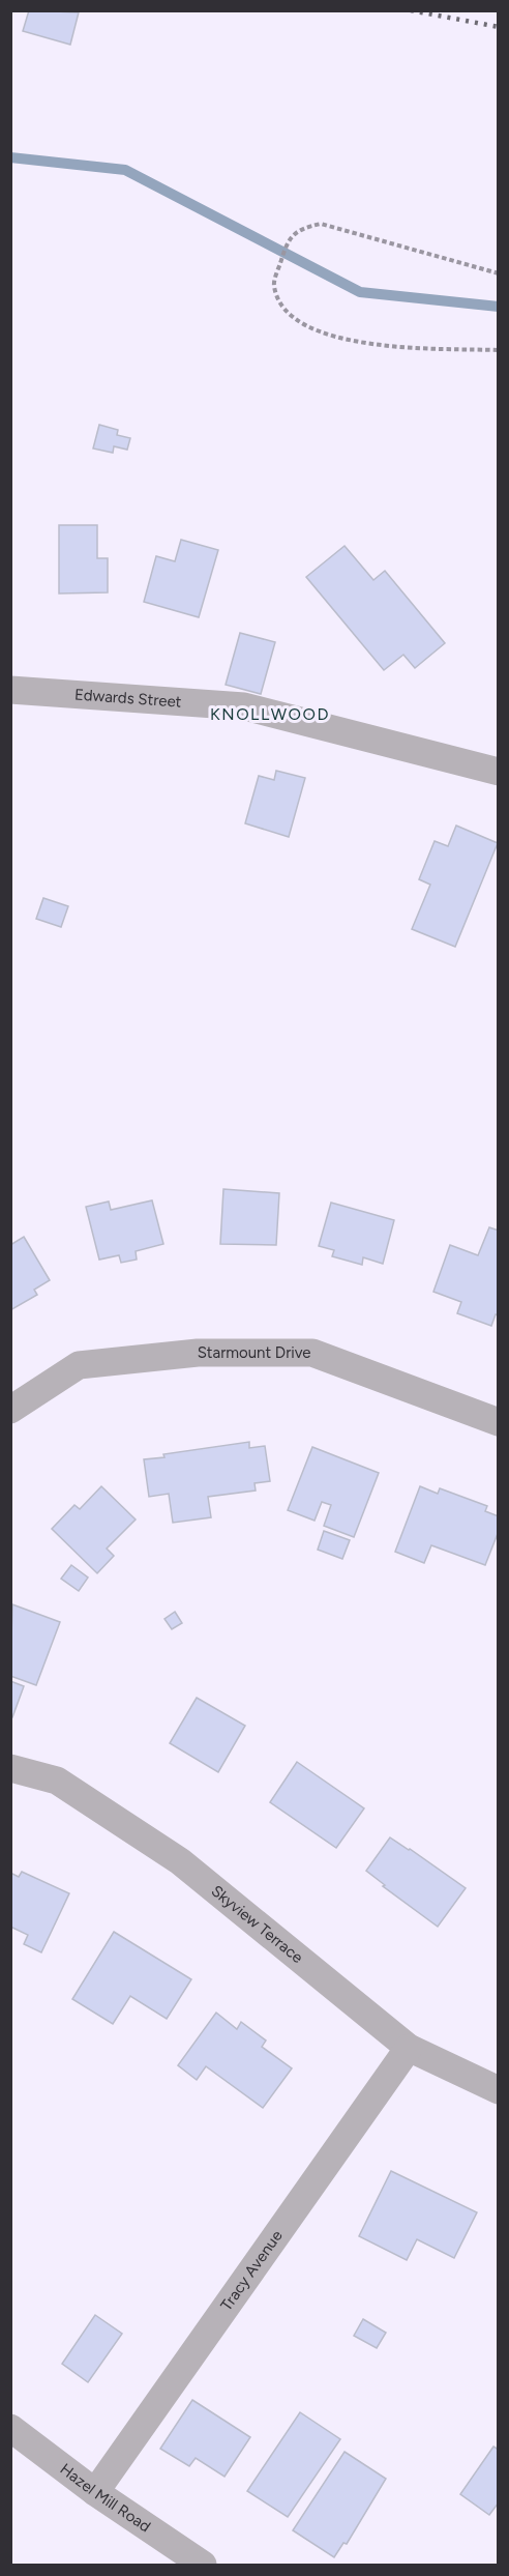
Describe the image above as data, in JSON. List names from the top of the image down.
{
  "streets": {
    "street": [
      "Edwards Street",
      "Starmount Drive",
      "Skyview Terrace",
      "Tracy Avenue",
      "Hazel Mill Road"
    ]
  },
  "crossings": [
    ["Skyview Terrace", "Tracy Avenue"],
    ["Tracy Avenue", "Hazel Mill Road"]
  ],
  "districts": ["KNOLLWOOD"]
}
